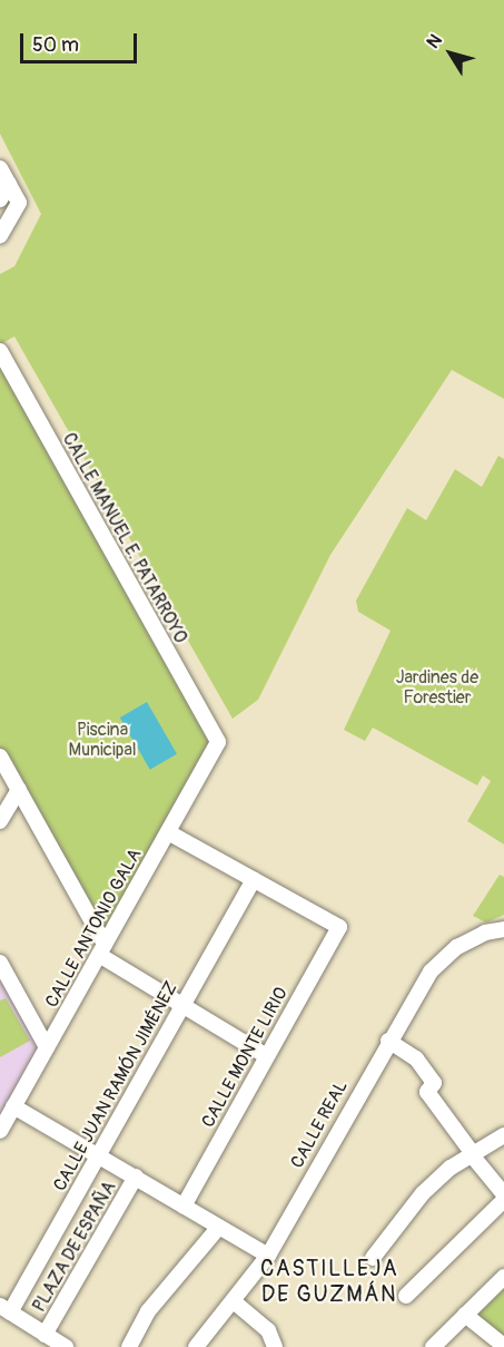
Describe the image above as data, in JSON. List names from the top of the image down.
{
  "streets": {
    "street": [
      "CALLE MANUEL E. PATARROYO",
      "CALLE ANTONIO GALA",
      "CALLE MONTE LIRIO",
      "CALLE JUAN RAMÓN JIMÉNEZ",
      "CALLE REAL",
      "PLAZA DE ESPAÑA"
    ]
  },
  "crossings": [
    ["CALLE MANUEL E. PATARROYO", "CALLE ANTONIO GALA"],
    ["CALLE MONTE LIRIO", "CALLE JUAN RAMÓN JIMÉNEZ"]
  ],
  "districts": ["CASTILLEJA DE GUZMÁN"],
  "parks": ["Jardines de Forestier", "Piscina Municipal"],
  "scale_bar": "50 m",
  "north": "top left"
}
